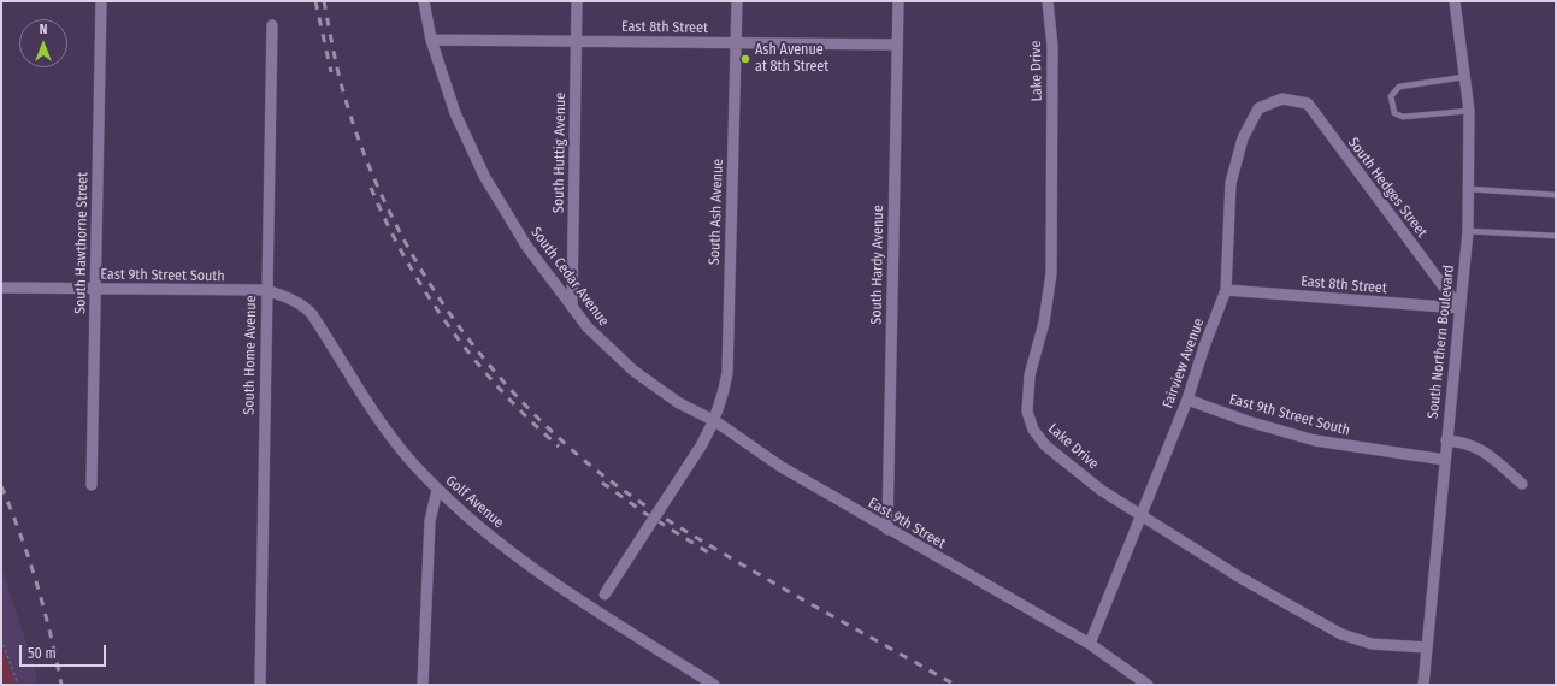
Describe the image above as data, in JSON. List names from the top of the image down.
{
  "streets": {
    "street": [
      "East 8th Street",
      "Lake Drive",
      "South Huttig Avenue",
      "South Hedges Street",
      "South Ash Avenue",
      "South Hawthorne Street",
      "South Hardy Avenue",
      "East 9th Street South",
      "South Cedar Avenue",
      "South Northern Boulevard",
      "South Home Avenue",
      "Fairview Avenue",
      "Golf Avenue",
      "East 9th Street"
    ]
  },
  "crossings": [
    ["East 8th Street", "South Huttig Avenue"],
    ["East 8th Street", "South Hedges Street"],
    ["East 8th Street", "South Ash Avenue"],
    ["East 8th Street", "South Hardy Avenue"],
    ["East 8th Street", "South Cedar Avenue"],
    ["East 8th Street", "South Northern Boulevard"],
    ["East 8th Street", "Fairview Avenue"],
    ["Lake Drive", "South Northern Boulevard"],
    ["Lake Drive", "Fairview Avenue"],
    ["South Huttig Avenue", "South Cedar Avenue"],
    ["South Hedges Street", "South Northern Boulevard"],
    ["South Hedges Street", "Fairview Avenue"],
    ["South Ash Avenue", "South Cedar Avenue"],
    ["South Ash Avenue", "East 9th Street"],
    ["South Hawthorne Street", "East 9th Street South"],
    ["South Hardy Avenue", "East 9th Street"],
    ["East 9th Street South", "South Northern Boulevard"],
    ["East 9th Street South", "South Home Avenue"],
    ["East 9th Street South", "Fairview Avenue"],
    ["East 9th Street South", "Golf Avenue"],
    ["South Cedar Avenue", "East 9th Street"],
    ["South Home Avenue", "Golf Avenue"],
    ["Fairview Avenue", "East 9th Street"]
  ],
  "places": ["Ash Avenue at 8th Street"],
  "scale_bar": "50 m",
  "north": "top"
}
